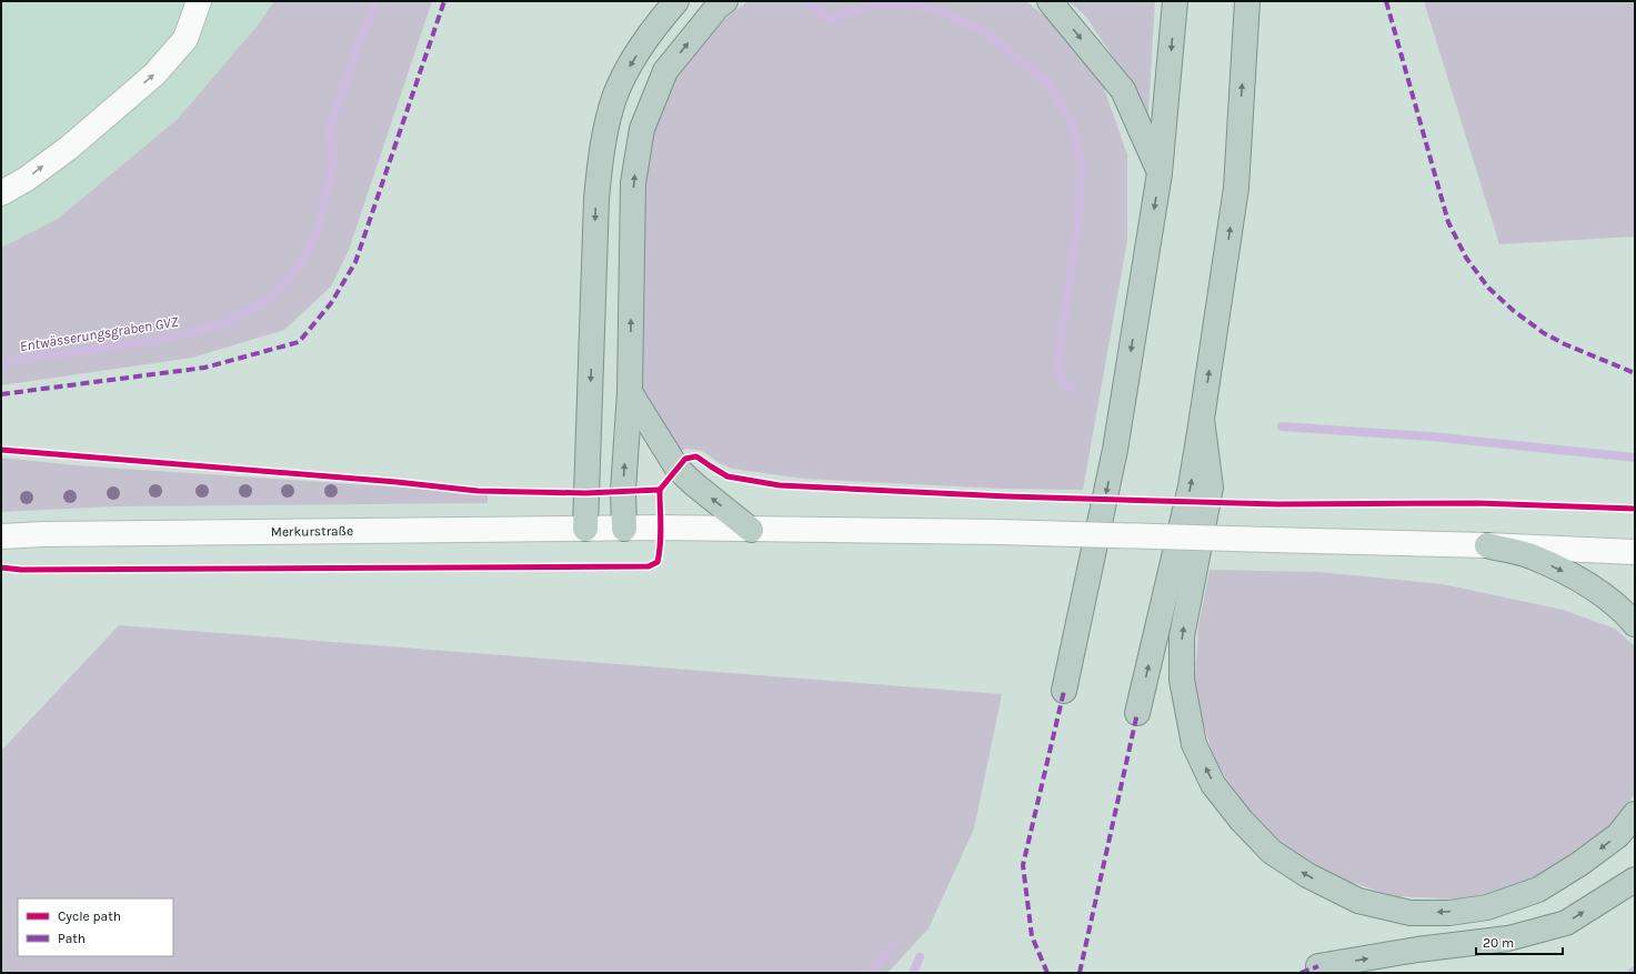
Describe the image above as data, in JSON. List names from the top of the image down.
{
  "streets": {
    "street": ["Merkurstraße"]
  },
  "water": ["Entwässerungsgraben GVZ"],
  "legend": ["Cycle path", "Path"],
  "scale_bar": "20 m"
}
